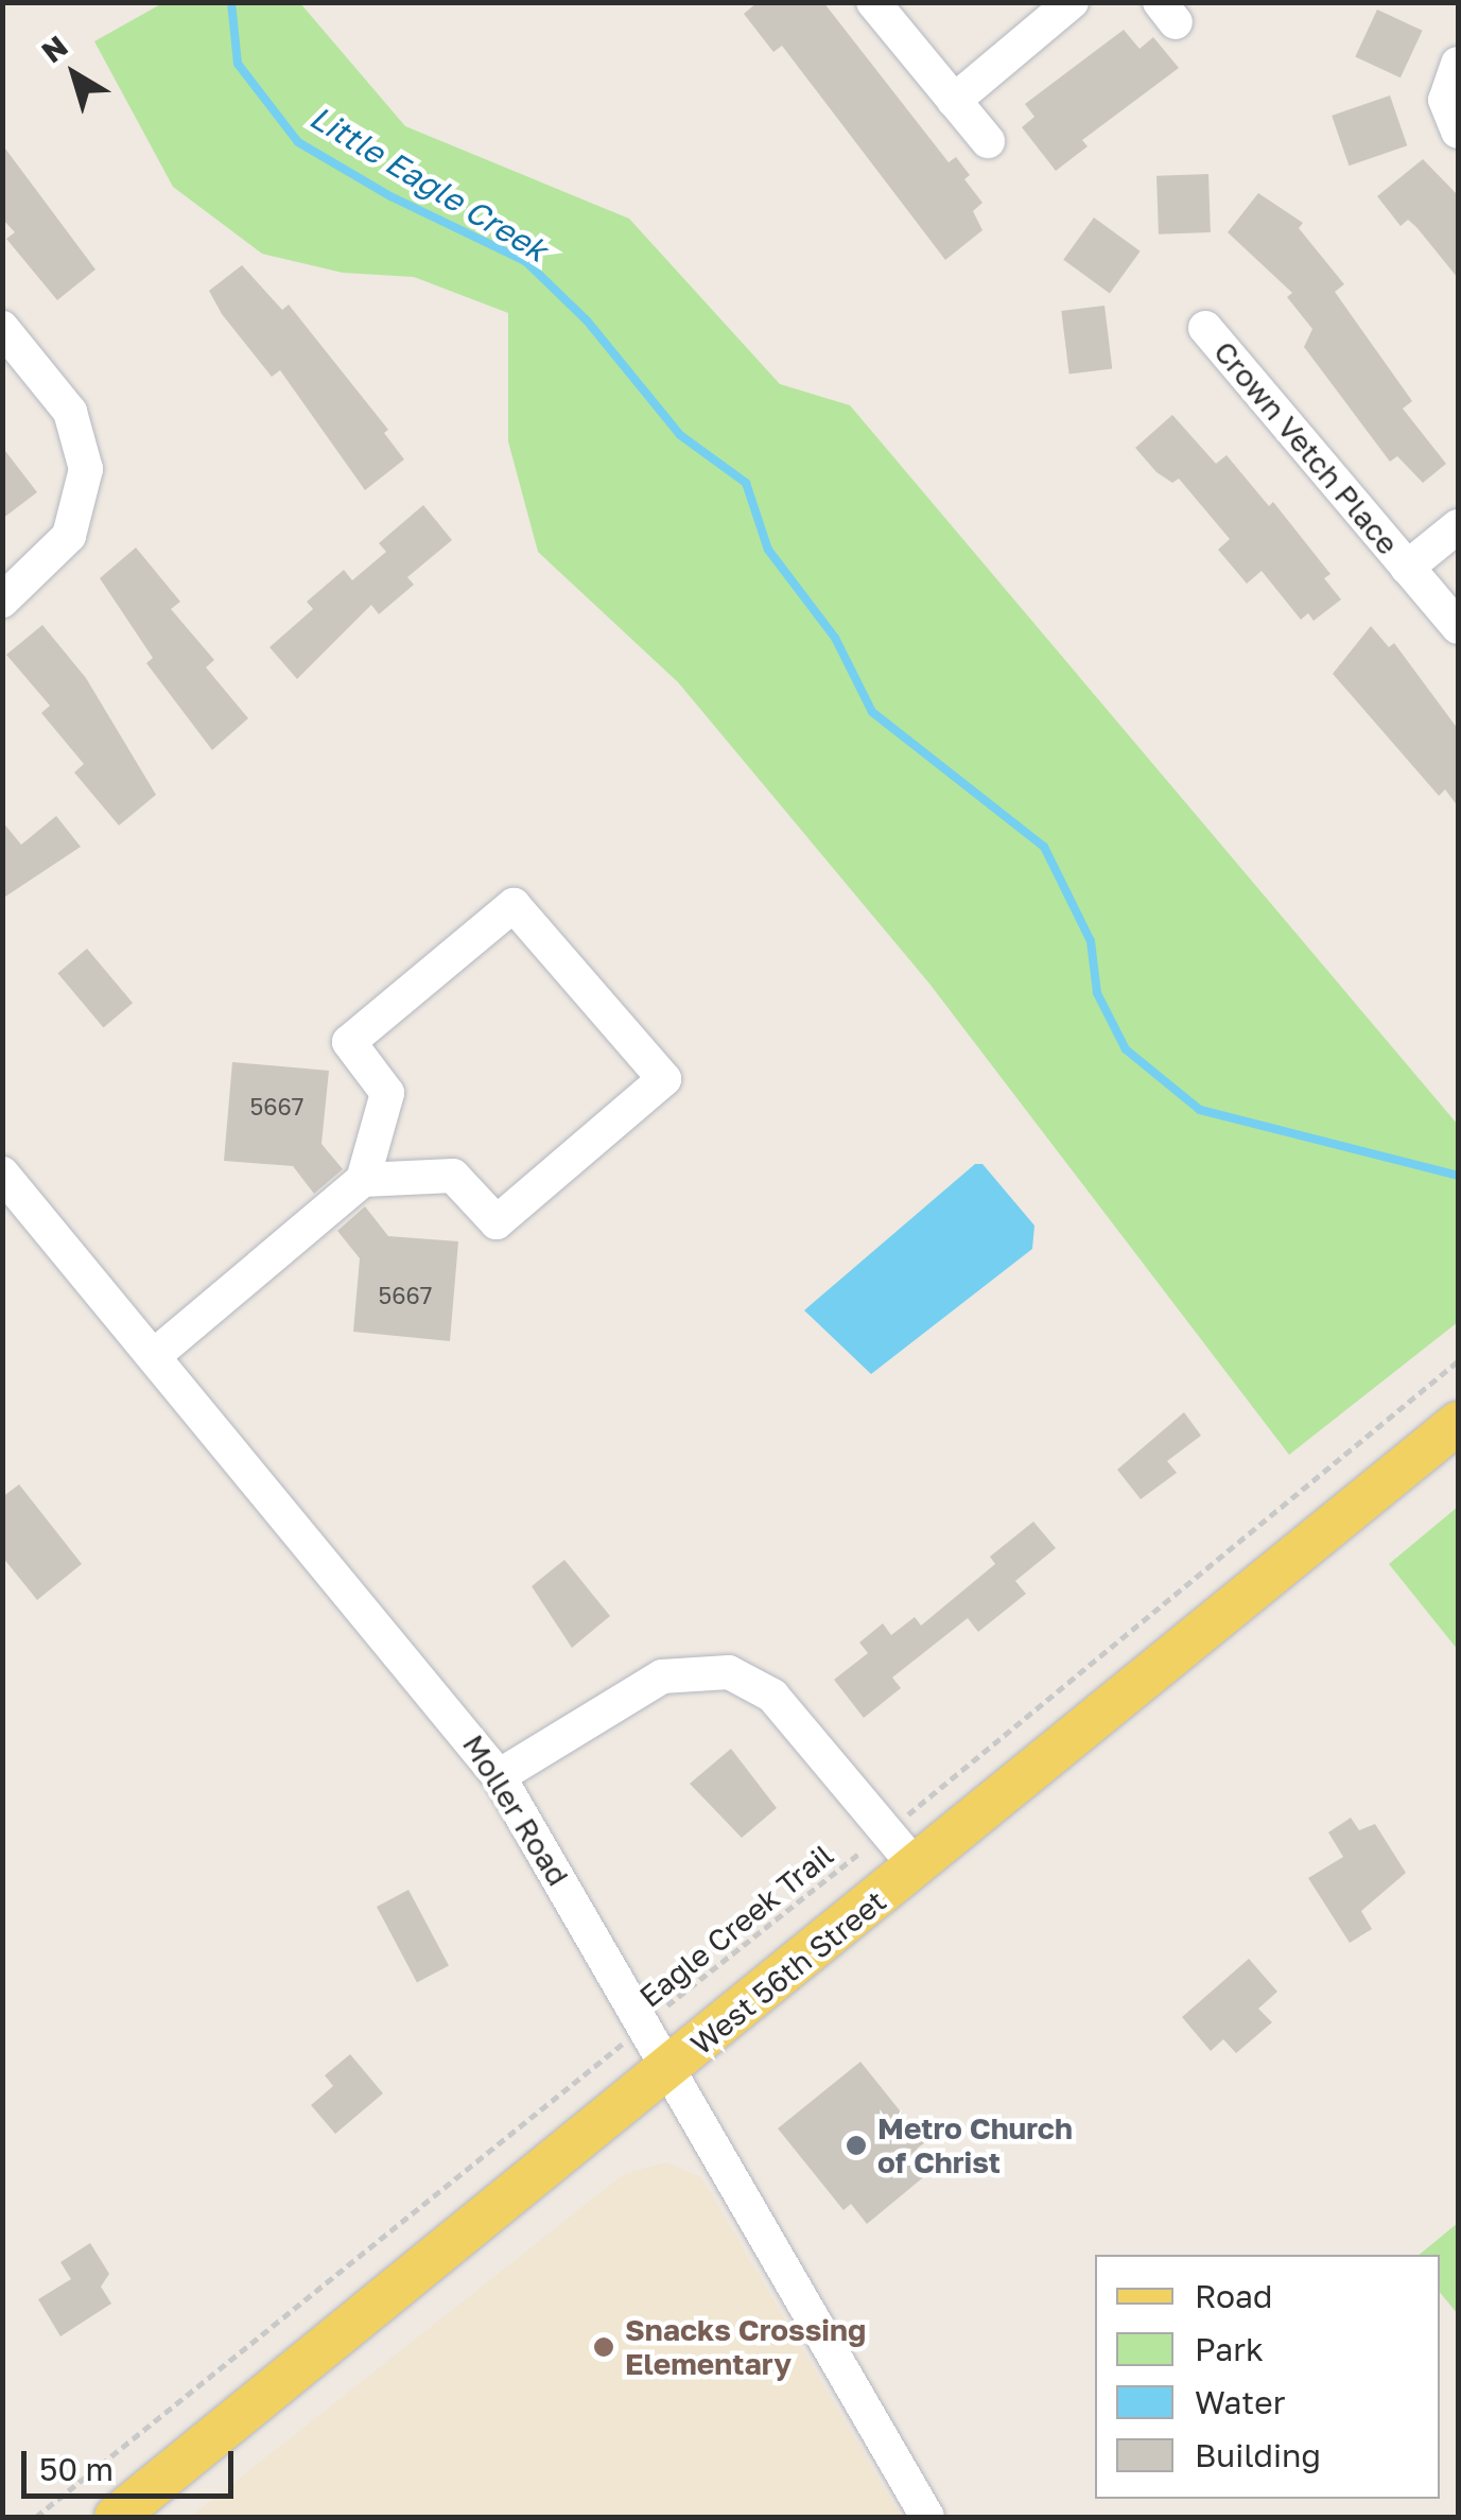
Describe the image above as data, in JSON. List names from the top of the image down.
{
  "streets": {
    "main road": ["West 56th Street"],
    "street": ["Crown Vetch Place", "Moller Road"],
    "path": ["Eagle Creek Trail"]
  },
  "crossings": [
    ["Moller Road", "Eagle Creek Trail"],
    ["Moller Road", "West 56th Street"]
  ],
  "water": ["Little Eagle Creek"],
  "places": ["Metro Church of Christ", "Snacks Crossing Elementary"],
  "house_numbers": ["5667", "5667"],
  "legend": [
    "Road",
    "Park",
    "Water",
    "Building"
  ],
  "scale_bar": "50 m",
  "north": "top left"
}
